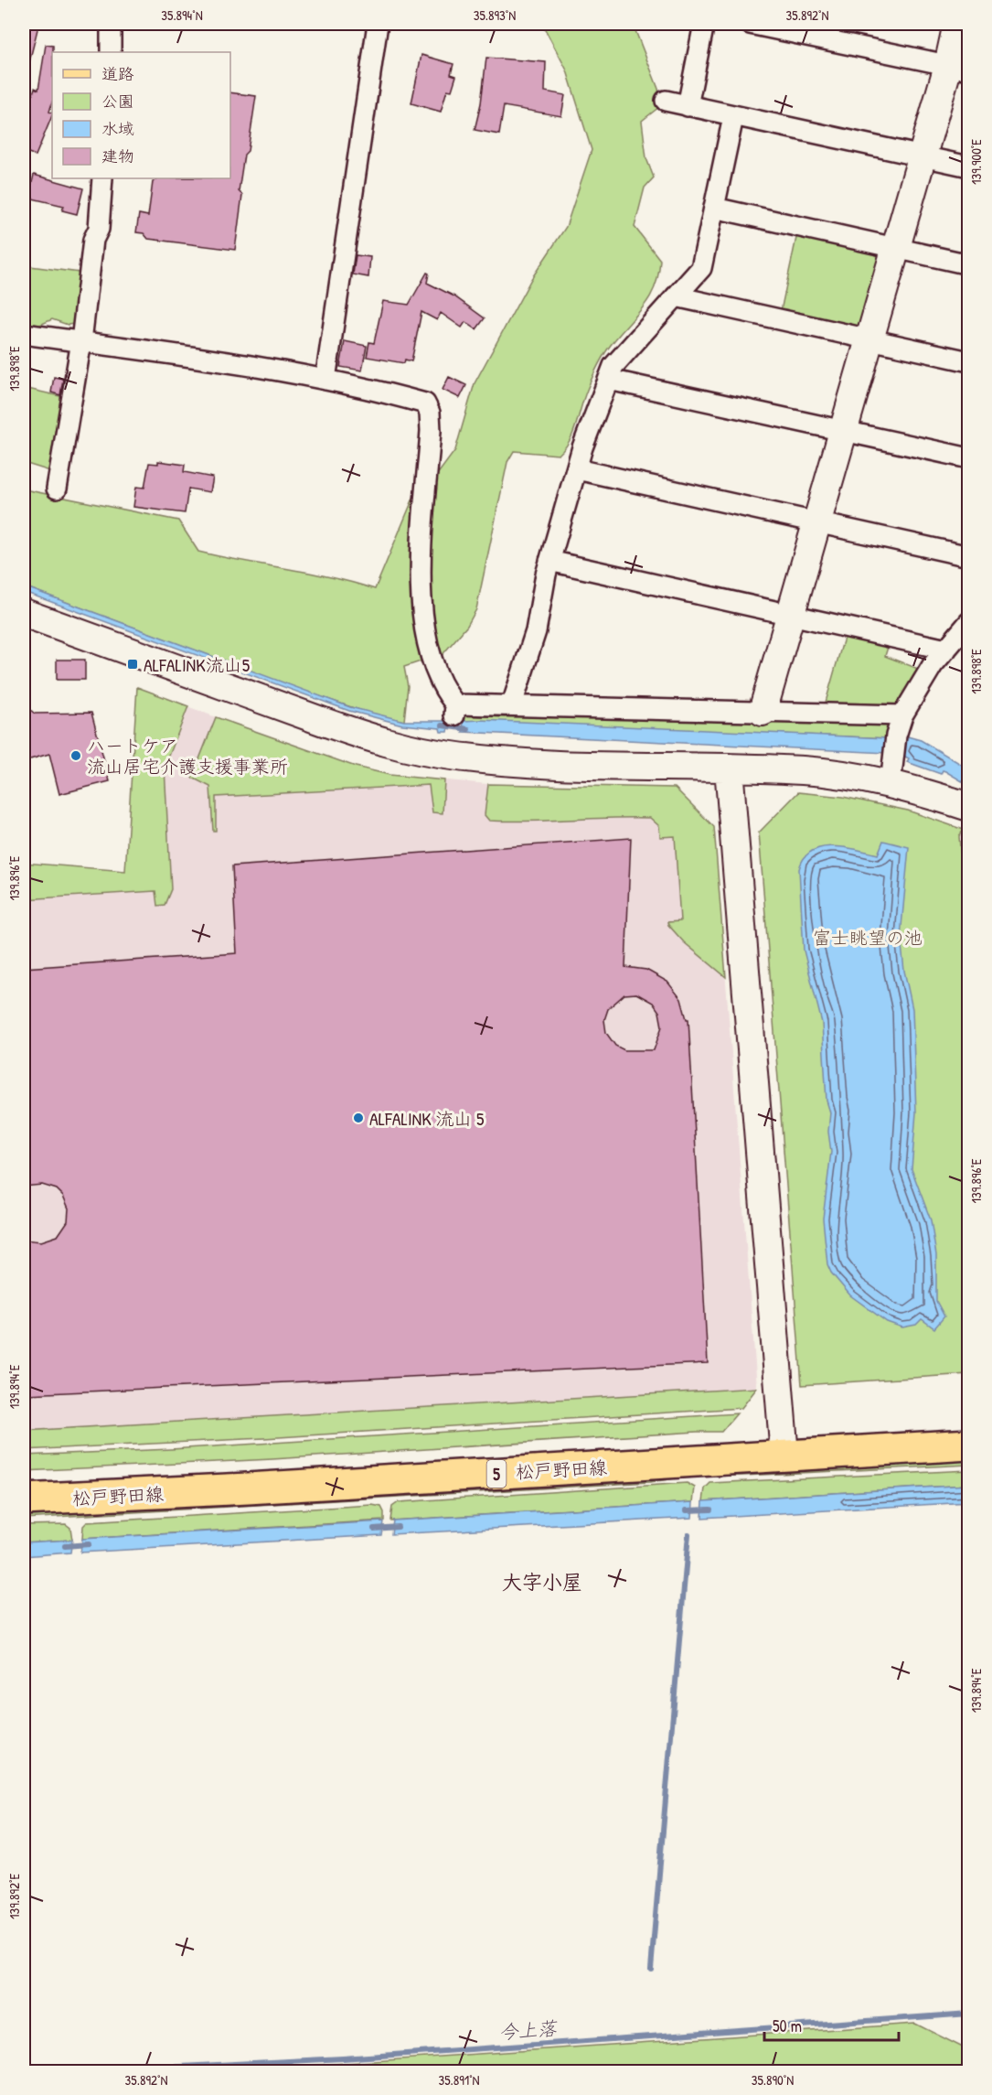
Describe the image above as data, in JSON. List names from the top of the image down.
{
  "streets": {
    "main road": ["松戸野田線", "5"]
  },
  "districts": ["大字小屋"],
  "water": ["今上落"],
  "parks": ["富士眺望の池"],
  "places": {
    "transit": ["ALFALINK流山5"],
    "other": ["ハートケア 流山居宅介護支援事業所", "ALFALINK 流山 5"]
  },
  "legend": [
    "道路",
    "公園",
    "水域",
    "建物"
  ],
  "scale_bar": "50 m",
  "coordinates": [
    "35.894°N",
    "35.893°N",
    "35.892°N",
    "139.900°E",
    "139.898°E",
    "139.896°E",
    "139.894°E",
    "139.892°E",
    "35.891°N",
    "35.890°N"
  ]
}
